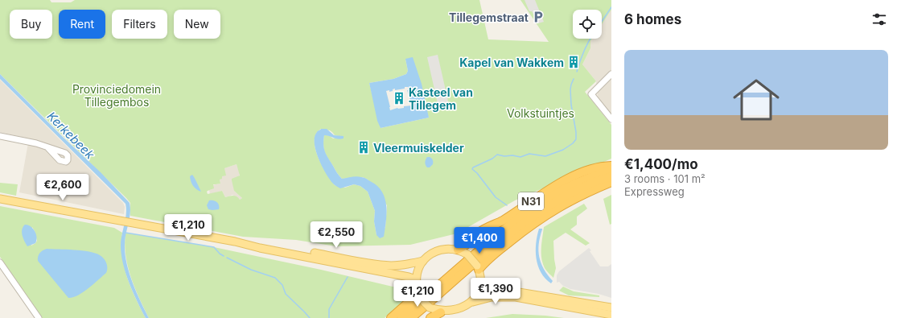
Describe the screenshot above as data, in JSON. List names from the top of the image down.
{
  "streets": {
    "highway": ["N31"]
  },
  "water": ["Kerkebeek"],
  "parks": ["Provinciedomein Tillegembos", "Volkstuintjes"],
  "places": {
    "parking": ["Tillegemstraat"],
    "building": ["Kapel van Wakkem", "Kasteel van Tillegem", "Vleermuiskelder"]
  },
  "page": {
    "heading": "6 homes",
    "chip": [
      "Buy",
      "Rent",
      "Filters",
      "New"
    ],
    "list": [
      {
        "name": "€1,400/mo",
        "note": "3 rooms · 101 m² · Expressweg"
      }
    ],
    "price": [
      "€2,600",
      "€1,210",
      "€2,550",
      "€1,400",
      "€1,390",
      "€1,210"
    ]
  }
}
